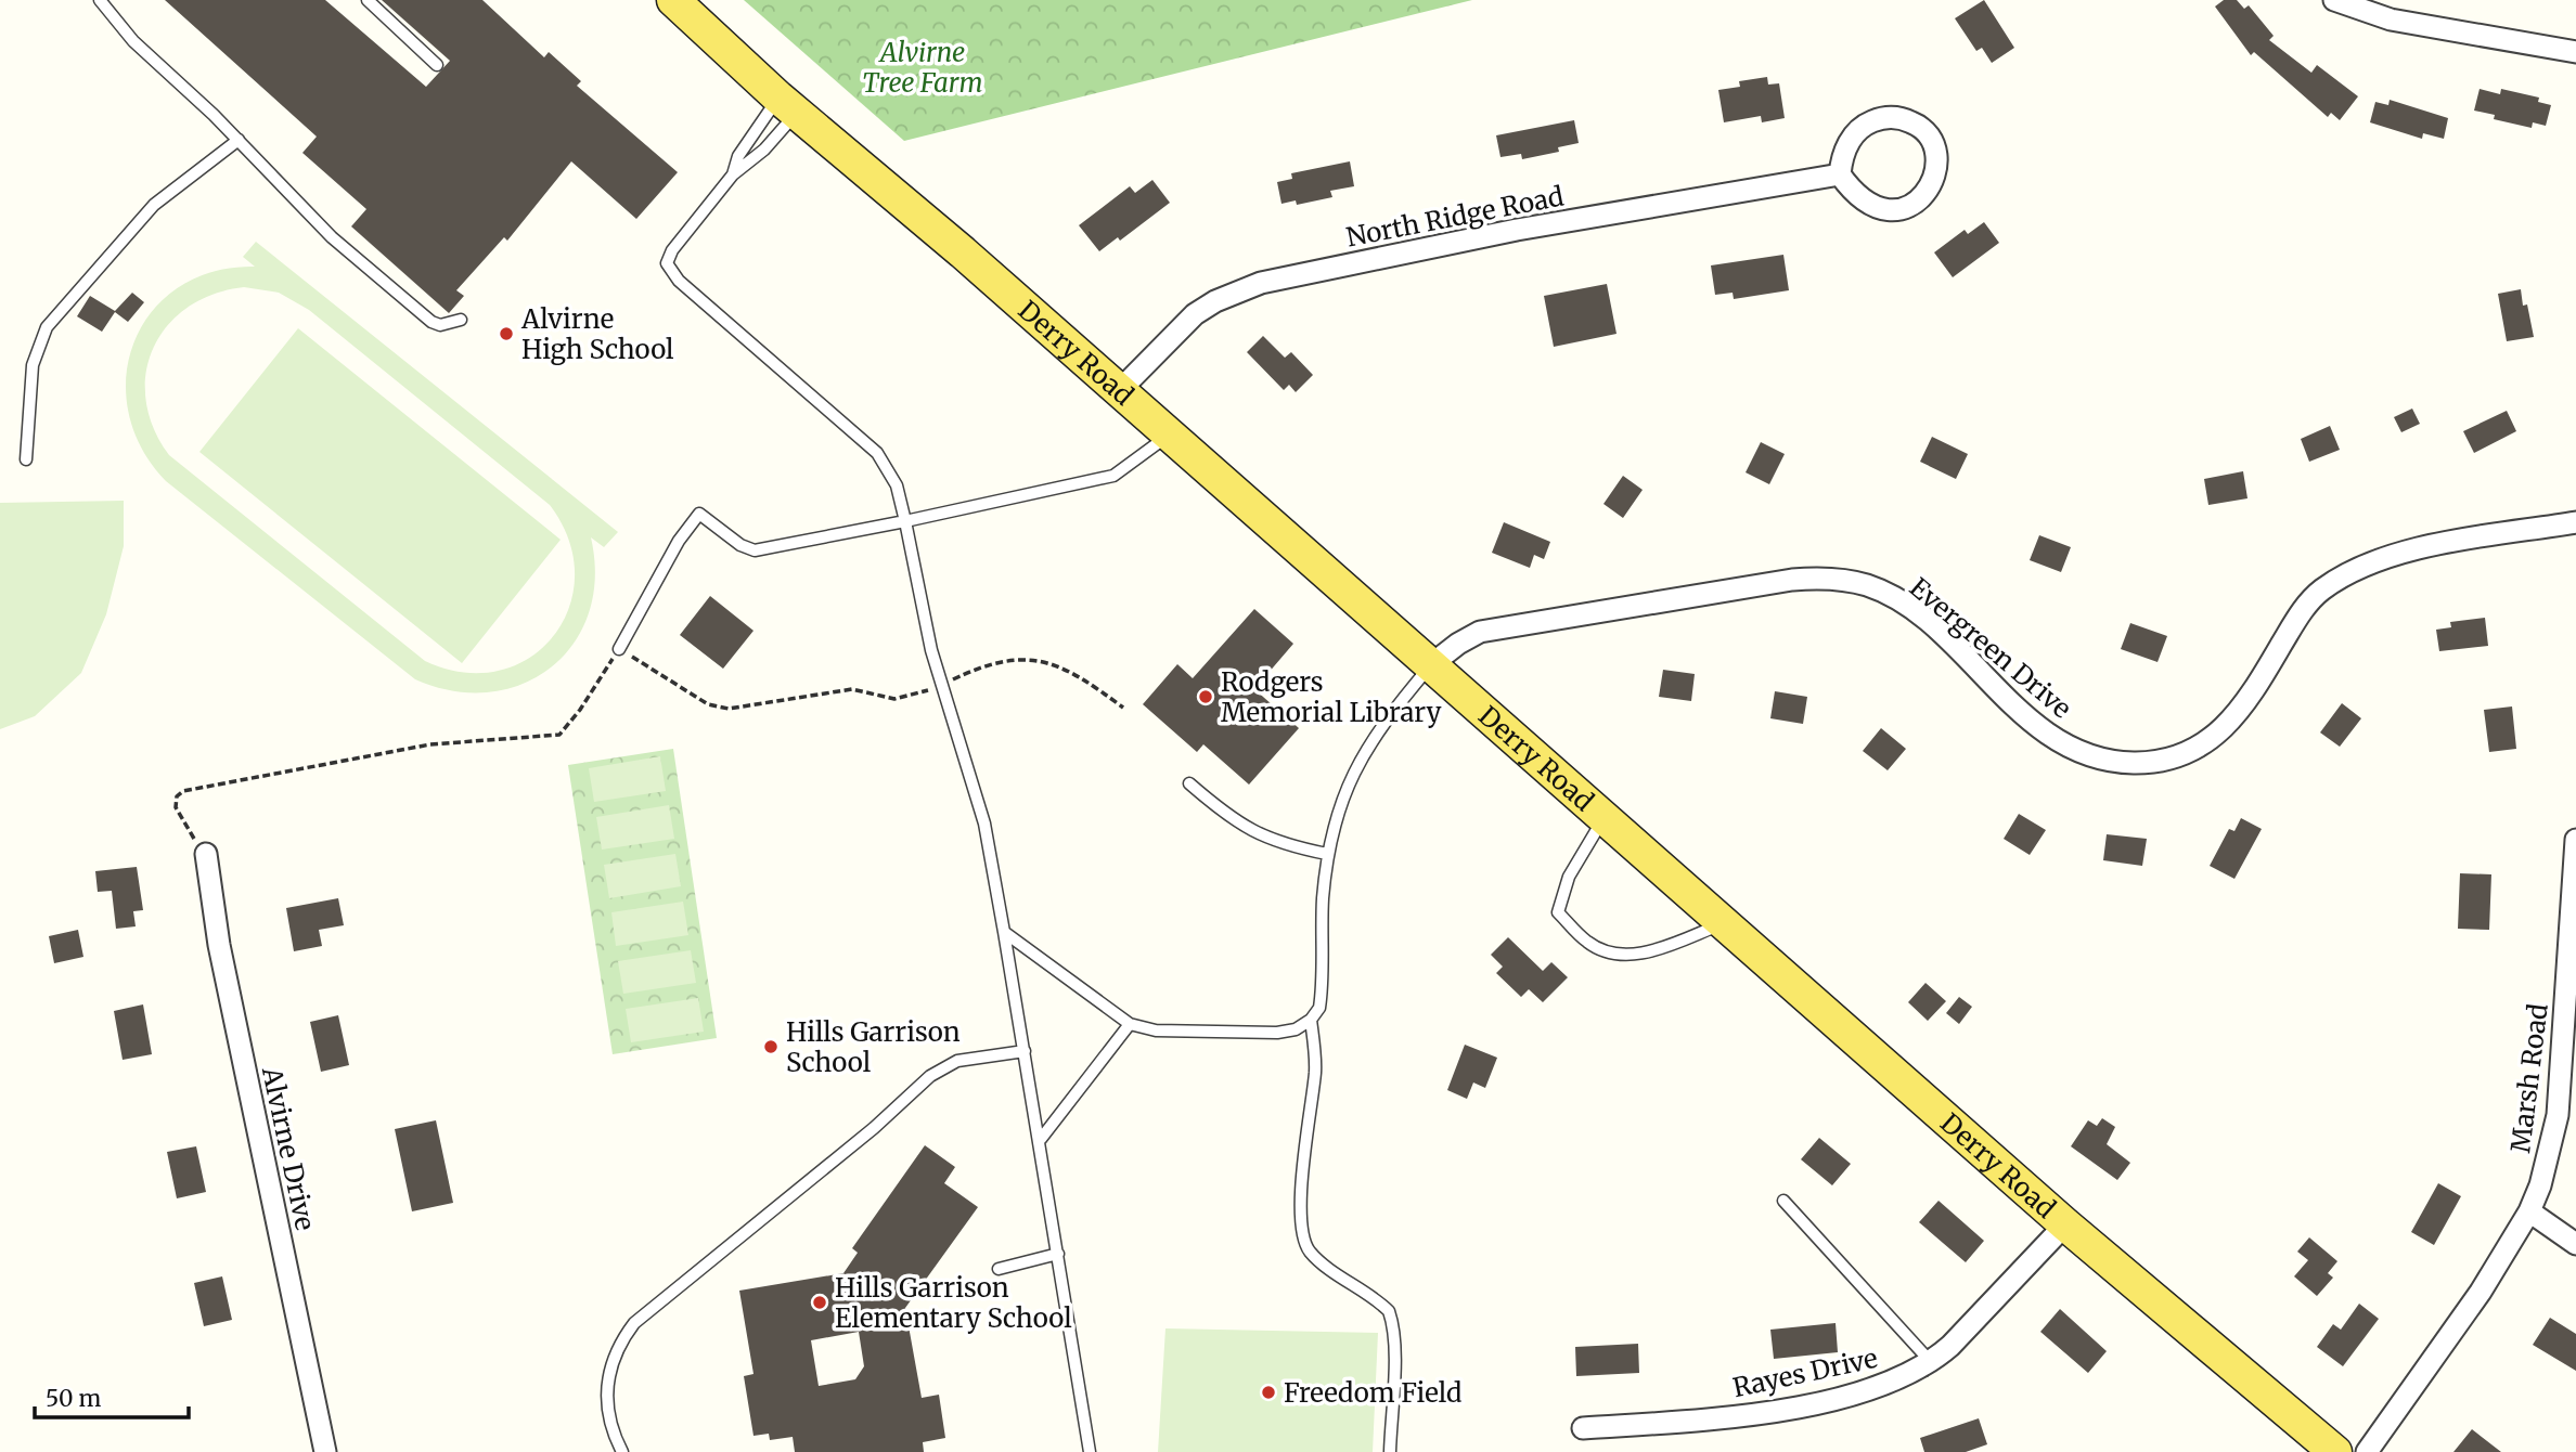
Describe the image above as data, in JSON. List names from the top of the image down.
{
  "streets": {
    "main road": ["Derry Road"],
    "street": [
      "North Ridge Road",
      "Evergreen Drive",
      "Marsh Road",
      "Alvirne Drive",
      "Rayes Drive"
    ]
  },
  "crossings": [
    ["North Ridge Road", "Derry Road"],
    ["Derry Road", "Evergreen Drive"],
    ["Derry Road", "Rayes Drive"]
  ],
  "parks": ["Alvirne Tree Farm"],
  "places": [
    "Alvirne High School",
    "Rodgers Memorial Library",
    "Hills Garrison School",
    "Hills Garrison Elementary School",
    "Freedom Field"
  ],
  "scale_bar": "50 m"
}
